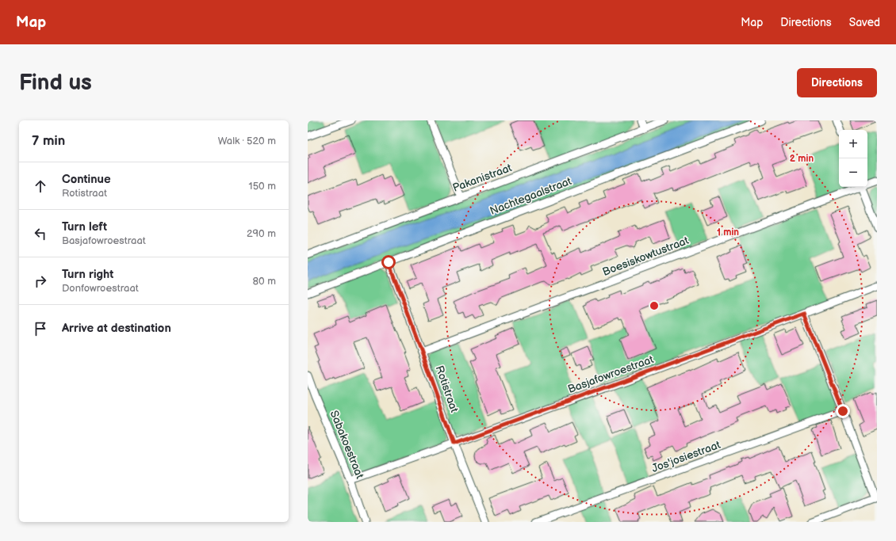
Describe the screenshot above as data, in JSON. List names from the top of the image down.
{
  "streets": {
    "street": [
      "Pakanistraat",
      "Nachtegaalstraat",
      "Boesiskowtustraat",
      "Basjafowroestraat",
      "Rotistraat",
      "Sabakoestraat",
      "Jos'josiestraat"
    ]
  },
  "crossings": [
    ["Nachtegaalstraat", "Rotistraat"],
    ["Boesiskowtustraat", "Rotistraat"],
    ["Basjafowroestraat", "Rotistraat"],
    ["Basjafowroestraat", "Sabakoestraat"]
  ],
  "page": {
    "header": "Map",
    "nav": ["Map", "Directions", "Saved"],
    "buttons": "Directions",
    "title": "Find us",
    "heading": ["7 min", "Walk · 520 m"],
    "map_buttons": ["+", "−"],
    "list": [
      ["Continue", "Rotistraat", "150 m"],
      ["Turn left", "Basjafowroestraat", "290 m"],
      ["Turn right", "Donfowroestraat", "80 m"],
      "Arrive at destination"
    ]
  },
  "rings": ["2 min", "1 min"]
}
